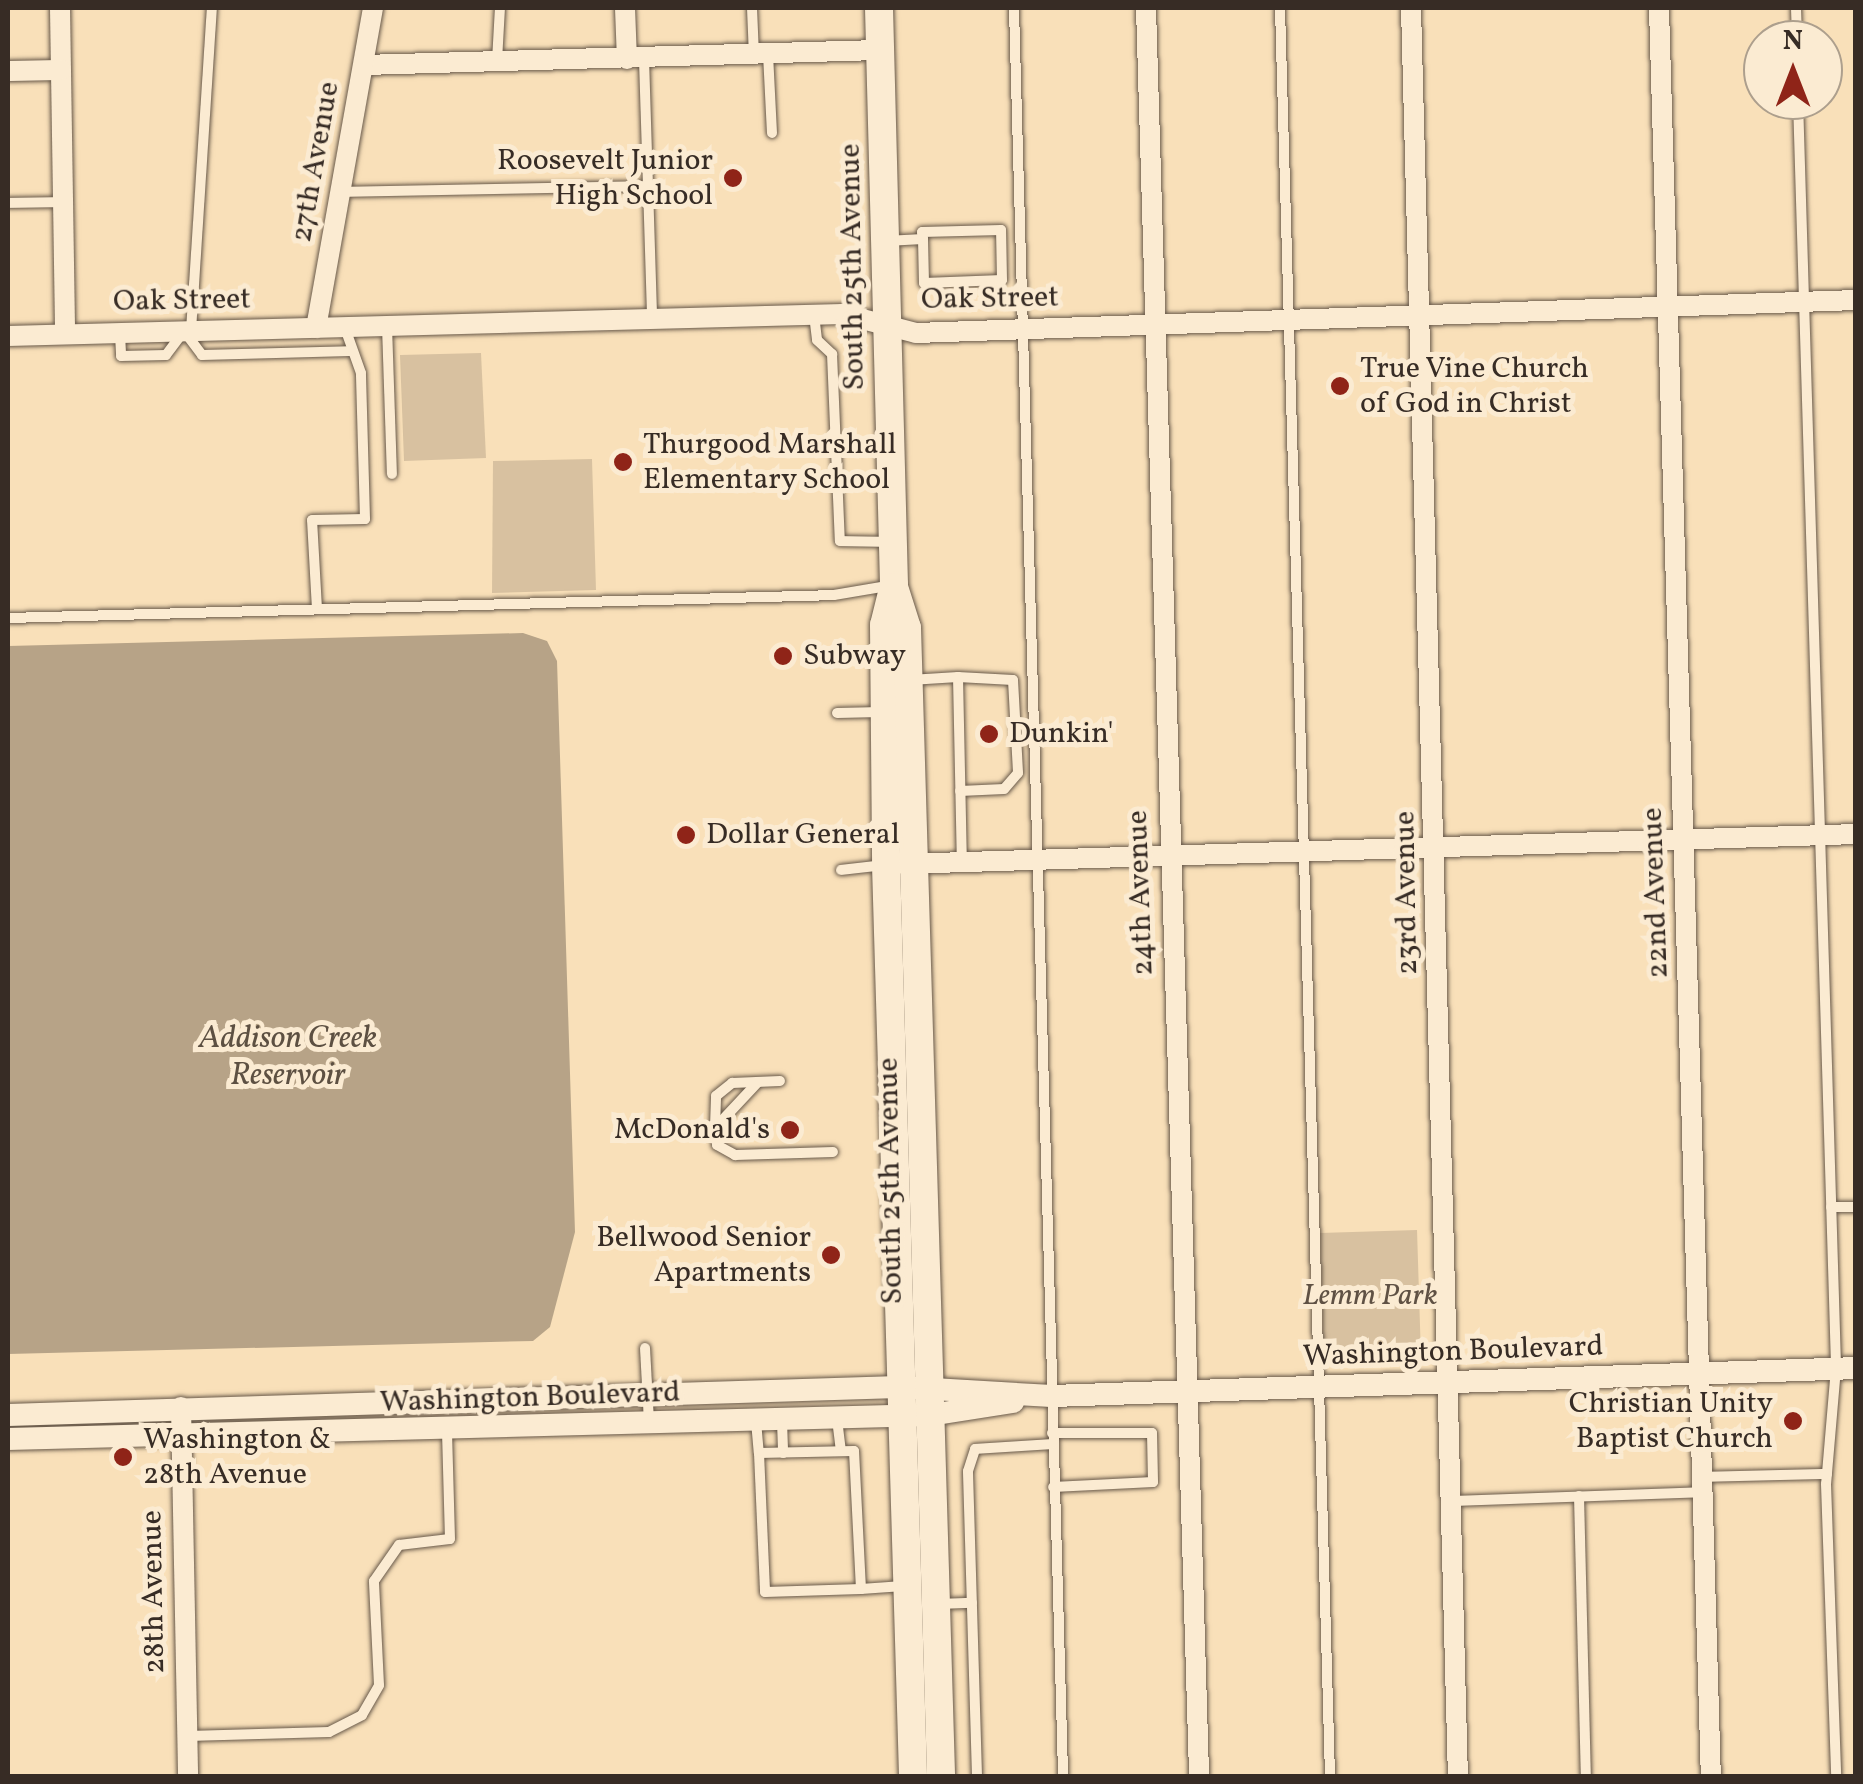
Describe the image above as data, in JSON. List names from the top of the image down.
{
  "streets": {
    "main road": ["South 25th Avenue"],
    "street": [
      "27th Avenue",
      "Oak Street",
      "24th Avenue",
      "23rd Avenue",
      "22nd Avenue",
      "Washington Boulevard",
      "28th Avenue"
    ]
  },
  "crossings": [
    ["27th Avenue", "Oak Street"],
    ["South 25th Avenue", "Oak Street"],
    ["South 25th Avenue", "Washington Boulevard"],
    ["Oak Street", "24th Avenue"],
    ["Oak Street", "23rd Avenue"],
    ["Oak Street", "22nd Avenue"],
    ["24th Avenue", "Washington Boulevard"],
    ["23rd Avenue", "Washington Boulevard"],
    ["22nd Avenue", "Washington Boulevard"],
    ["Washington Boulevard", "28th Avenue"]
  ],
  "water": ["Addison Creek Reservoir"],
  "parks": ["Lemm Park"],
  "places": [
    "Roosevelt Junior High School",
    "True Vine Church of God in Christ",
    "Thurgood Marshall Elementary School",
    "Subway",
    "Dunkin'",
    "Dollar General",
    "McDonald's",
    "Bellwood Senior Apartments",
    "Christian Unity Baptist Church",
    "Washington & 28th Avenue"
  ],
  "north": "top"
}
